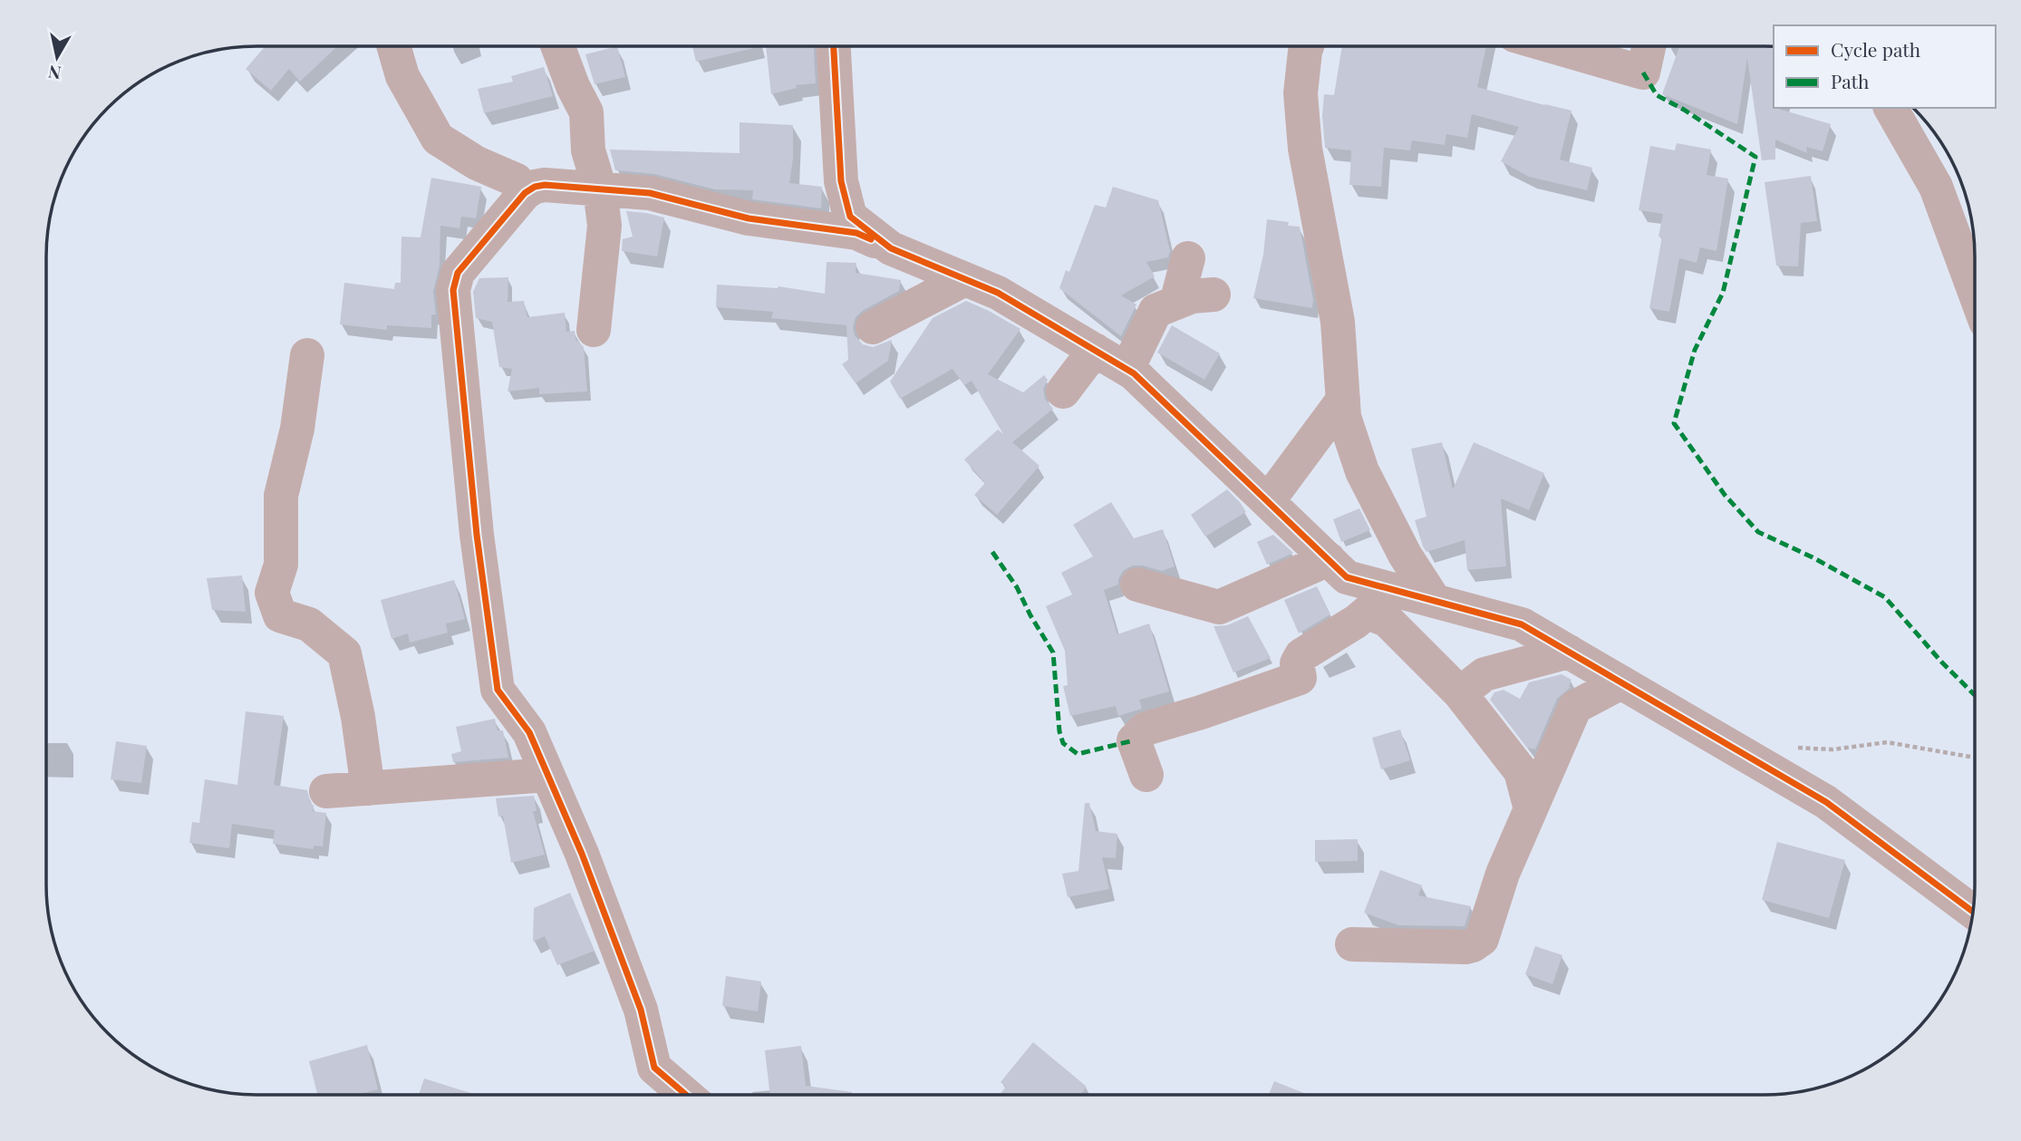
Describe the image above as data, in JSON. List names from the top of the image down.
{
  "legend": ["Cycle path", "Path"],
  "north": "bottom"
}
